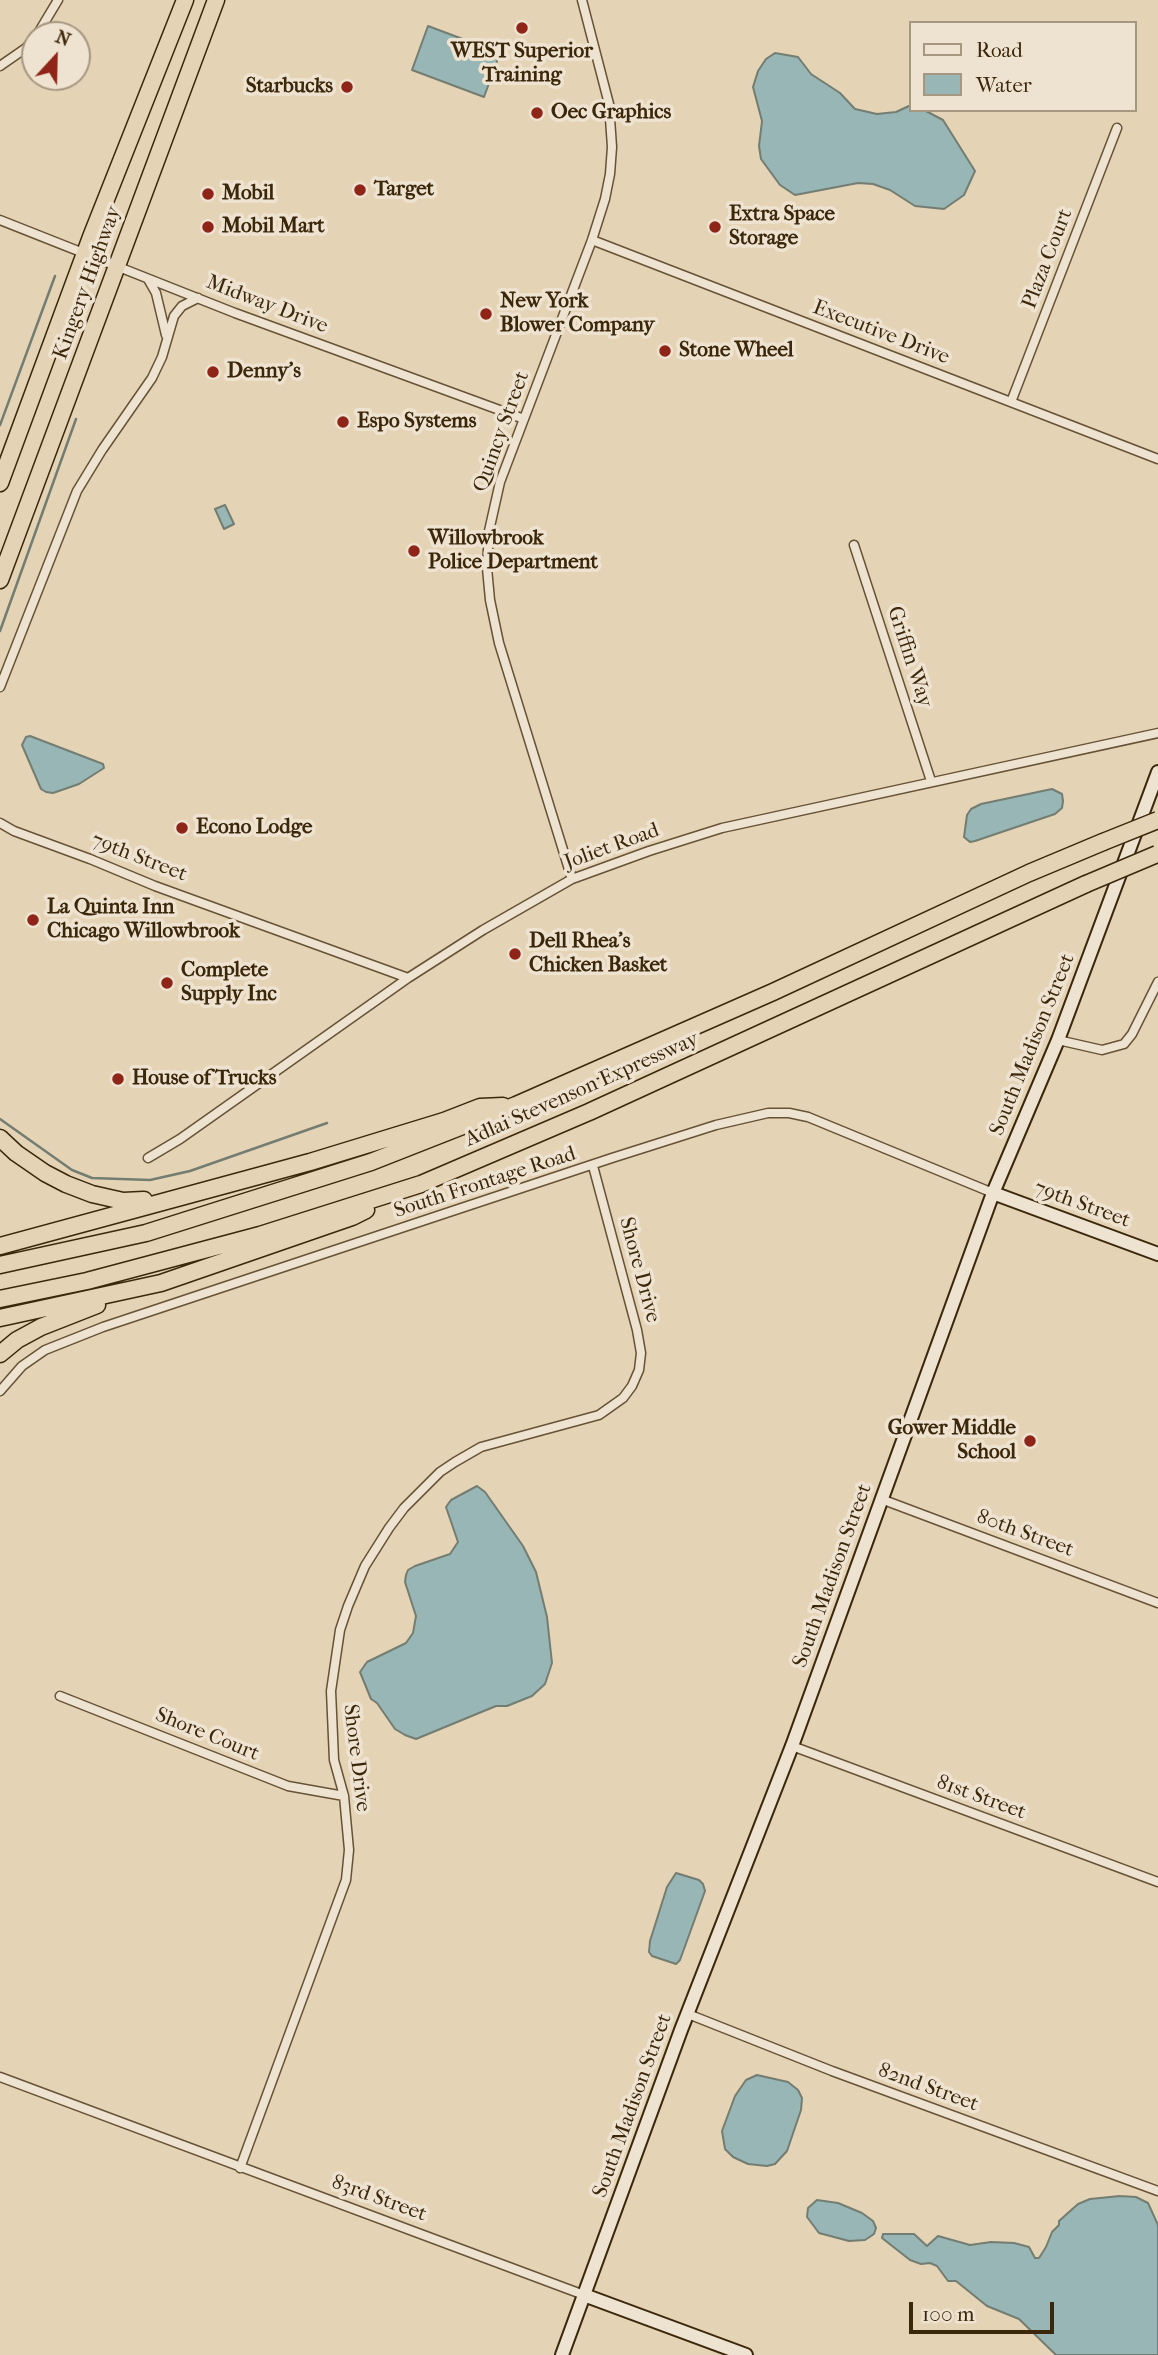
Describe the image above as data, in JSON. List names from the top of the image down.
{
  "streets": {
    "highway": ["Kingery Highway", "Adlai Stevenson Expressway"],
    "street": [
      "Plaza Court",
      "Midway Drive",
      "Executive Drive",
      "Quincy Street",
      "Griffin Way",
      "Joliet Road",
      "79th Street",
      "South Madison Street",
      "South Frontage Road",
      "Shore Drive",
      "80th Street",
      "Shore Court",
      "81st Street",
      "82nd Street",
      "83rd Street"
    ]
  },
  "crossings": [
    ["Plaza Court", "Executive Drive"],
    ["Kingery Highway", "Midway Drive"],
    ["Midway Drive", "Quincy Street"],
    ["Executive Drive", "Quincy Street"],
    ["Quincy Street", "Joliet Road"],
    ["Griffin Way", "Joliet Road"],
    ["Joliet Road", "79th Street"],
    ["79th Street", "South Madison Street"],
    ["79th Street", "South Frontage Road"],
    ["South Madison Street", "South Frontage Road"],
    ["South Madison Street", "80th Street"],
    ["South Madison Street", "81st Street"],
    ["South Madison Street", "82nd Street"],
    ["South Madison Street", "83rd Street"],
    ["South Frontage Road", "Shore Drive"],
    ["Shore Drive", "Shore Court"],
    ["Shore Drive", "83rd Street"]
  ],
  "places": [
    "WEST Superior Training",
    "Starbucks",
    "Oec Graphics",
    "Target",
    "Mobil",
    "Mobil Mart",
    "Extra Space Storage",
    "New York Blower Company",
    "Stone Wheel",
    "Denny's",
    "Espo Systems",
    "Willowbrook Police Department",
    "Econo Lodge",
    "La Quinta Inn Chicago Willowbrook",
    "Dell Rhea's Chicken Basket",
    "Complete Supply Inc",
    "House of Trucks",
    "Gower Middle School"
  ],
  "legend": ["Road", "Water"],
  "scale_bar": "100 m",
  "north": "top"
}
